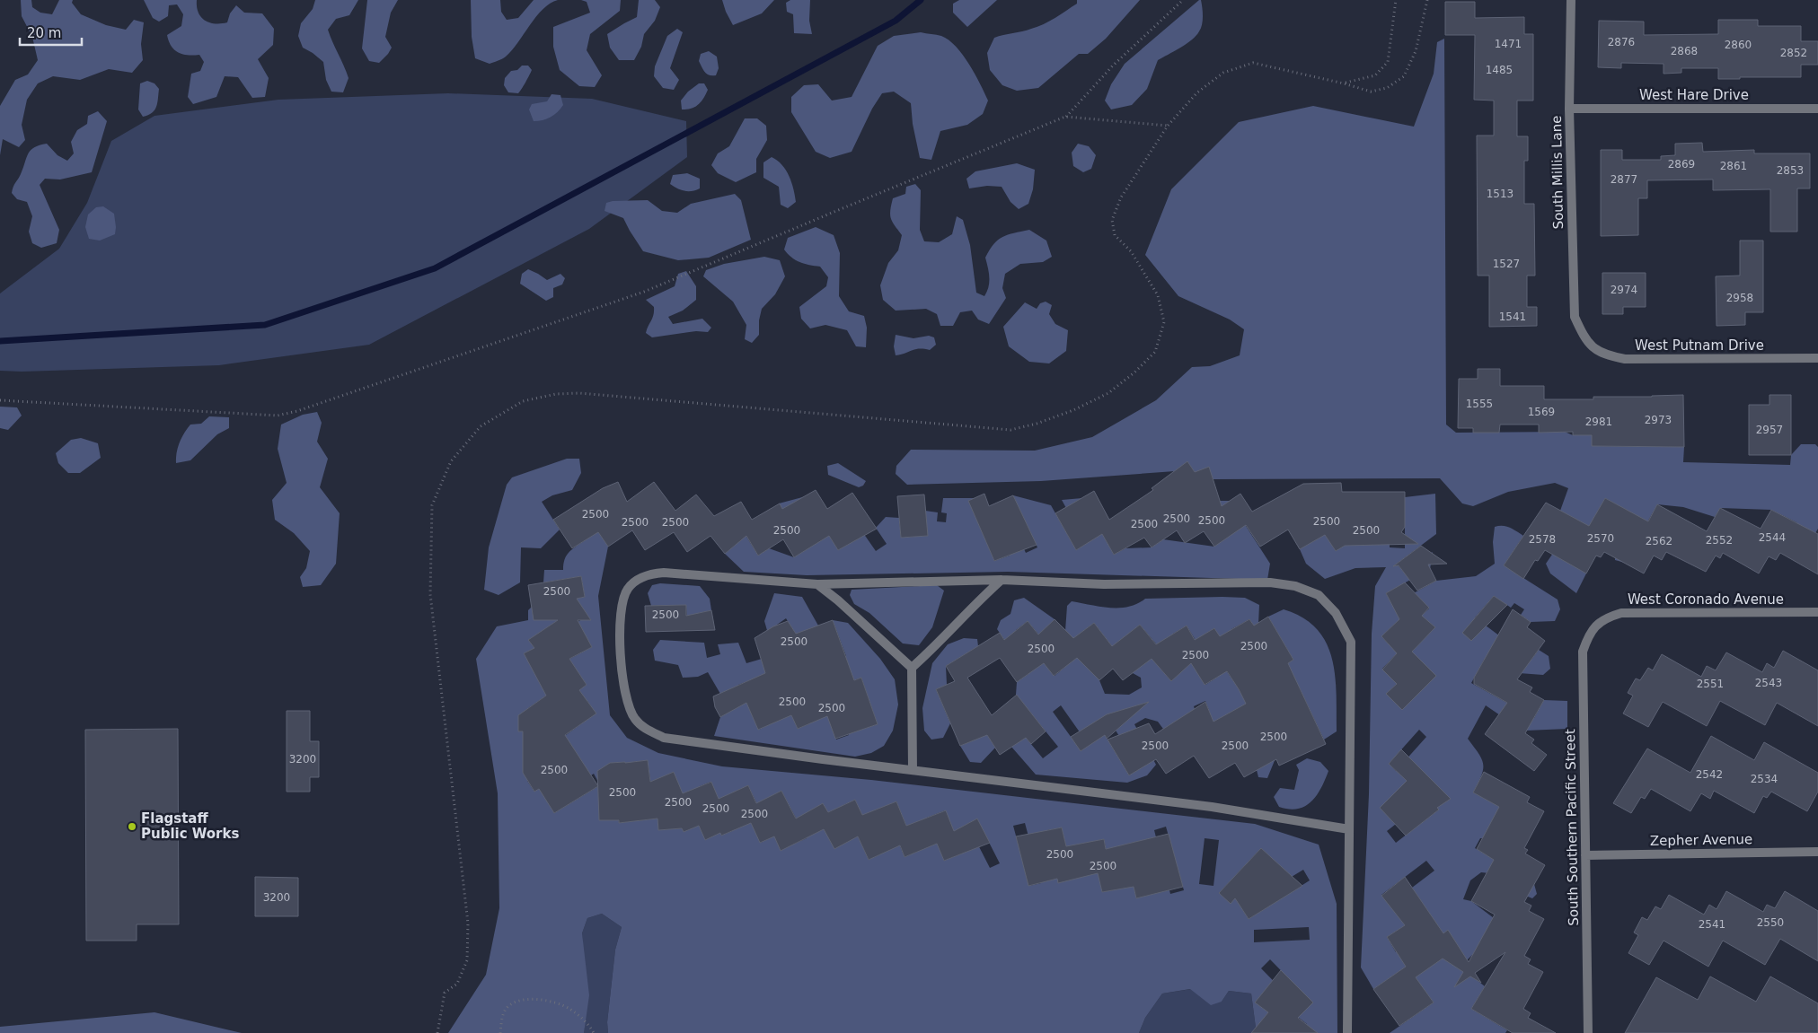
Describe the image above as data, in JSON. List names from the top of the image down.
{
  "streets": {
    "street": [
      "West Hare Drive",
      "South Millis Lane",
      "West Putnam Drive",
      "West Coronado Avenue",
      "South Southern Pacific Street",
      "Zepher Avenue"
    ]
  },
  "crossings": [
    ["West Hare Drive", "South Millis Lane"],
    ["South Millis Lane", "West Putnam Drive"],
    ["West Coronado Avenue", "South Southern Pacific Street"],
    ["South Southern Pacific Street", "Zepher Avenue"]
  ],
  "places": ["Flagstaff Public Works"],
  "house_numbers": [
    "2876",
    "1471",
    "2860",
    "2868",
    "2852",
    "1485",
    "2869",
    "2861",
    "2853",
    "2877",
    "1513",
    "1527",
    "2974",
    "2958",
    "1541",
    "1555",
    "1569",
    "2973",
    "2981",
    "2957",
    "2500",
    "2500",
    "2500",
    "2500",
    "2500",
    "2500",
    "2500",
    "2500",
    "2500",
    "2544",
    "2570",
    "2578",
    "2552",
    "2562",
    "2500",
    "2500",
    "2500",
    "2500",
    "2500",
    "2500",
    "2543",
    "2551",
    "2500",
    "2500",
    "2500",
    "2500",
    "2500",
    "3200",
    "2500",
    "2542",
    "2534",
    "2500",
    "2500",
    "2500",
    "2500",
    "2500",
    "2500",
    "3200",
    "2550",
    "2541"
  ],
  "scale_bar": "20 m"
}
